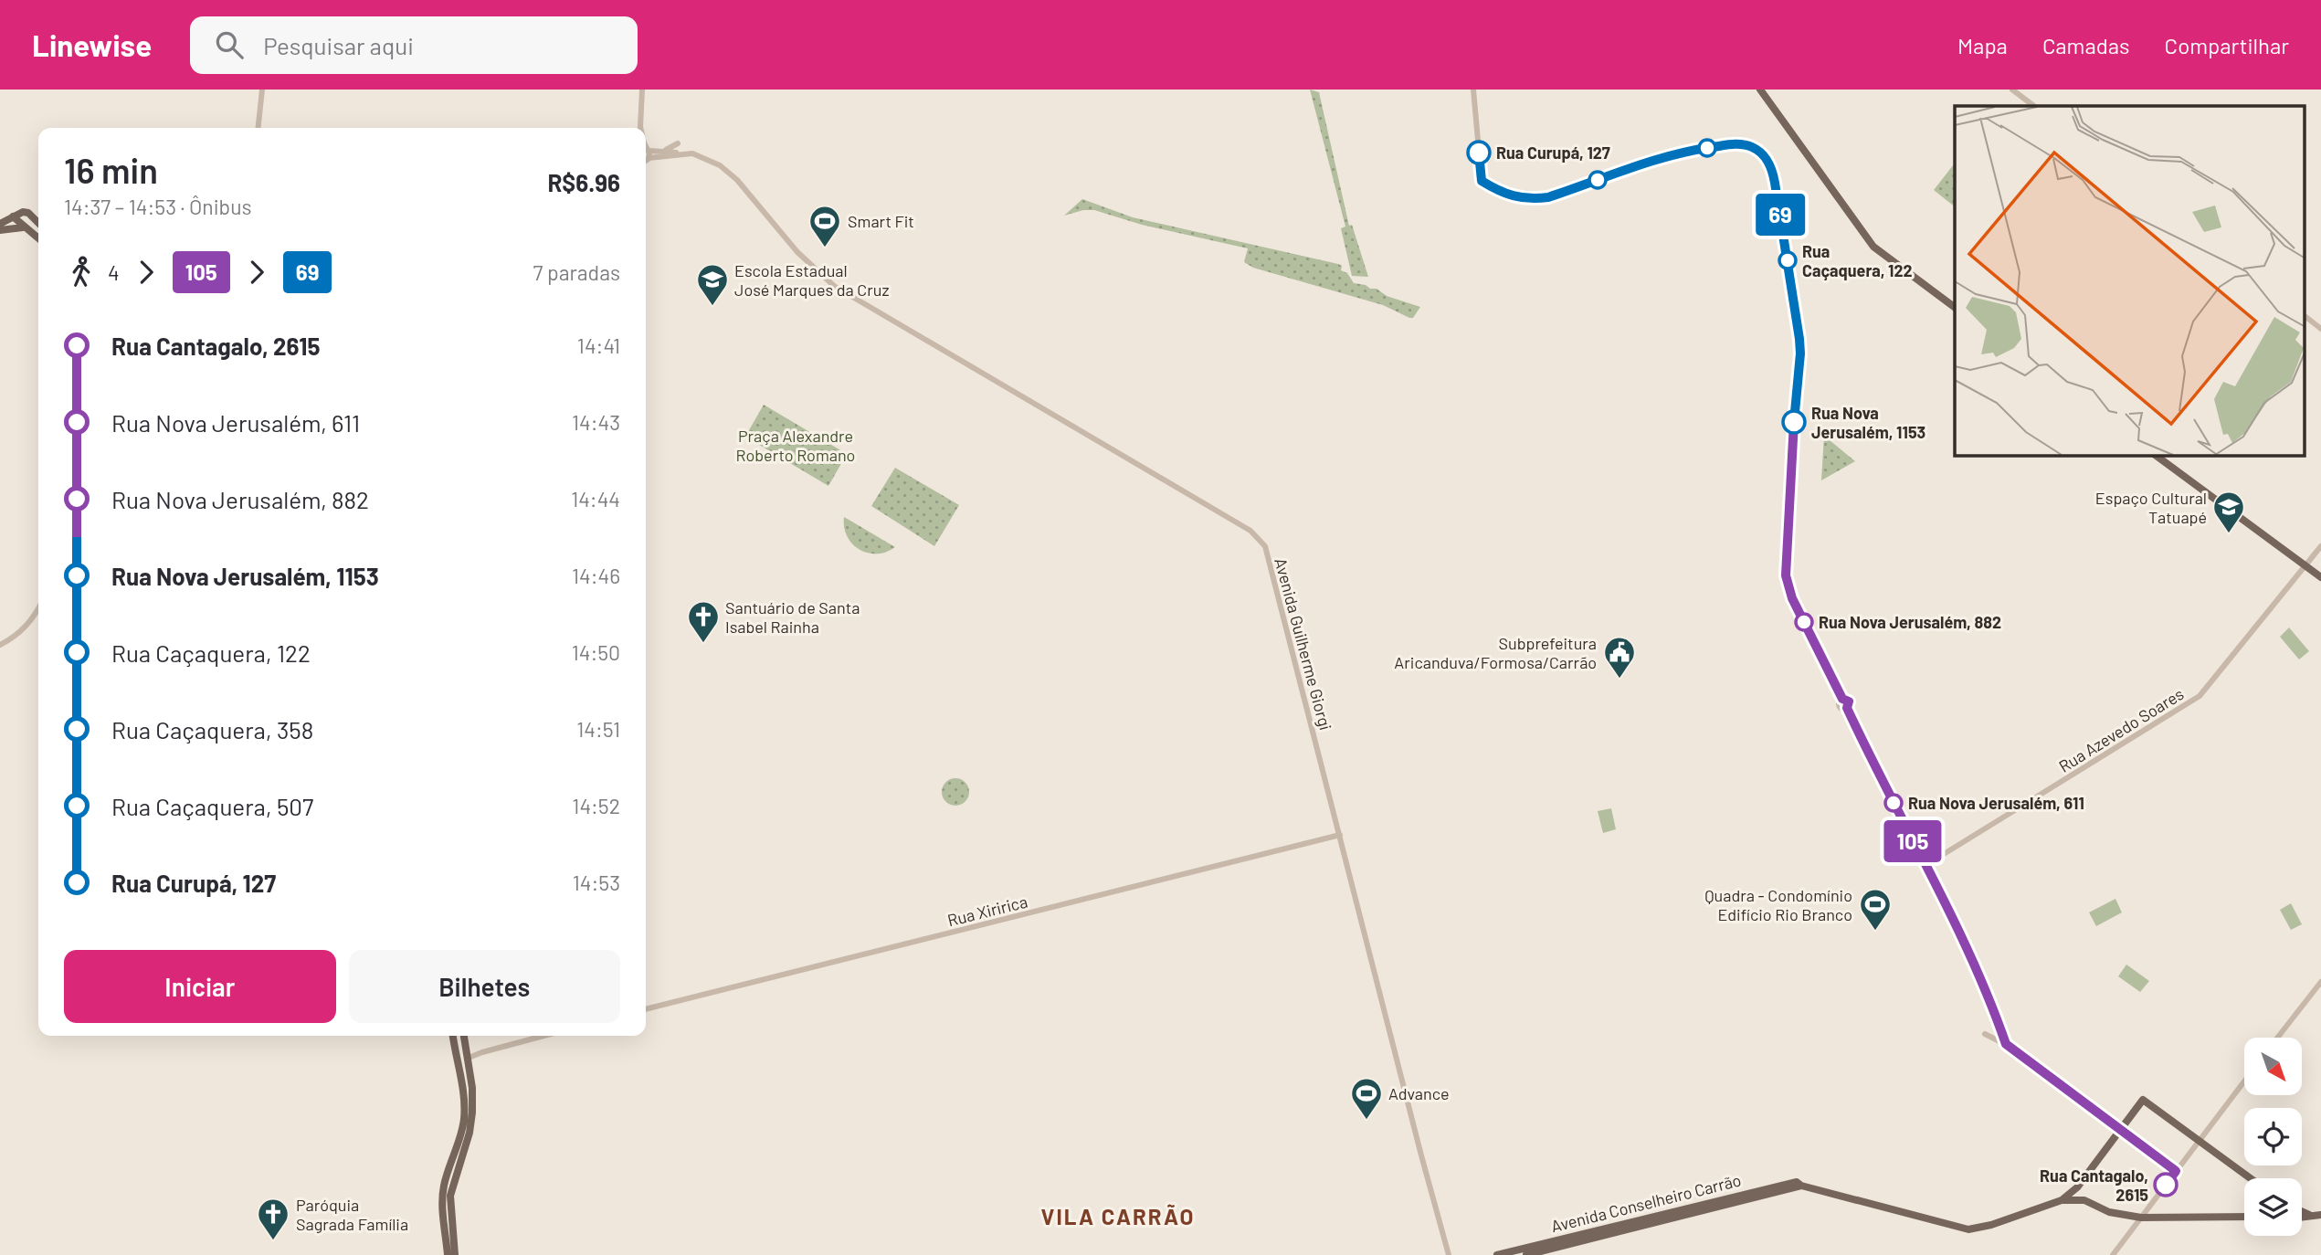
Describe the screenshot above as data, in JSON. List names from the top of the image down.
{
  "streets": {
    "main road": ["Avenida Conselheiro Carrão"],
    "street": ["Avenida Guilherme Giorgi", "Rua Azevedo Soares", "Rua Xiririca"]
  },
  "crossings": [
    ["Avenida Guilherme Giorgi", "Rua Xiririca"]
  ],
  "districts": ["VILA CARRÃO"],
  "parks": ["Praça Alexandre Roberto Romano"],
  "places": {
    "other": [
      "Rua Curupá, 127",
      "Rua Caçaquera, 122",
      "Rua Nova Jerusalém, 1153",
      "Rua Nova Jerusalém, 882",
      "Rua Nova Jerusalém, 611",
      "Rua Cantagalo, 2615"
    ],
    "sports": ["Smart Fit", "Quadra - Condomínio Edifício Rio Branco", "Advance"],
    "school or university": ["Escola Estadual José Marques da Cruz", "Espaço Cultural Tatuapé"],
    "church": ["Santuário de Santa Isabel Rainha", "Paróquia Sagrada Família"],
    "public building": ["Subprefeitura Aricanduva/Formosa/Carrão"]
  },
  "lines": ["bus line 69", "bus line 105"],
  "north": "bottom right",
  "page": {
    "header": "Linewise",
    "search": "Pesquisar aqui",
    "nav": ["Mapa", "Camadas", "Compartilhar"],
    "on_map": ["105", "69"],
    "heading": ["16 min", "14:37 – 14:53 · Ônibus", "R$6.96"],
    "legs": [
      "4",
      "105",
      "69",
      "7 paradas"
    ],
    "list": [
      {
        "name": "Rua Cantagalo, 2615",
        "value": "14:41"
      },
      {
        "name": "Rua Nova Jerusalém, 611",
        "value": "14:43"
      },
      {
        "name": "Rua Nova Jerusalém, 882",
        "value": "14:44"
      },
      {
        "name": "Rua Nova Jerusalém, 1153",
        "value": "14:46"
      },
      {
        "name": "Rua Caçaquera, 122",
        "value": "14:50"
      },
      {
        "name": "Rua Caçaquera, 358",
        "value": "14:51"
      },
      {
        "name": "Rua Caçaquera, 507",
        "value": "14:52"
      },
      {
        "name": "Rua Curupá, 127",
        "value": "14:53"
      }
    ],
    "buttons": ["Iniciar", "Bilhetes"]
  }
}
